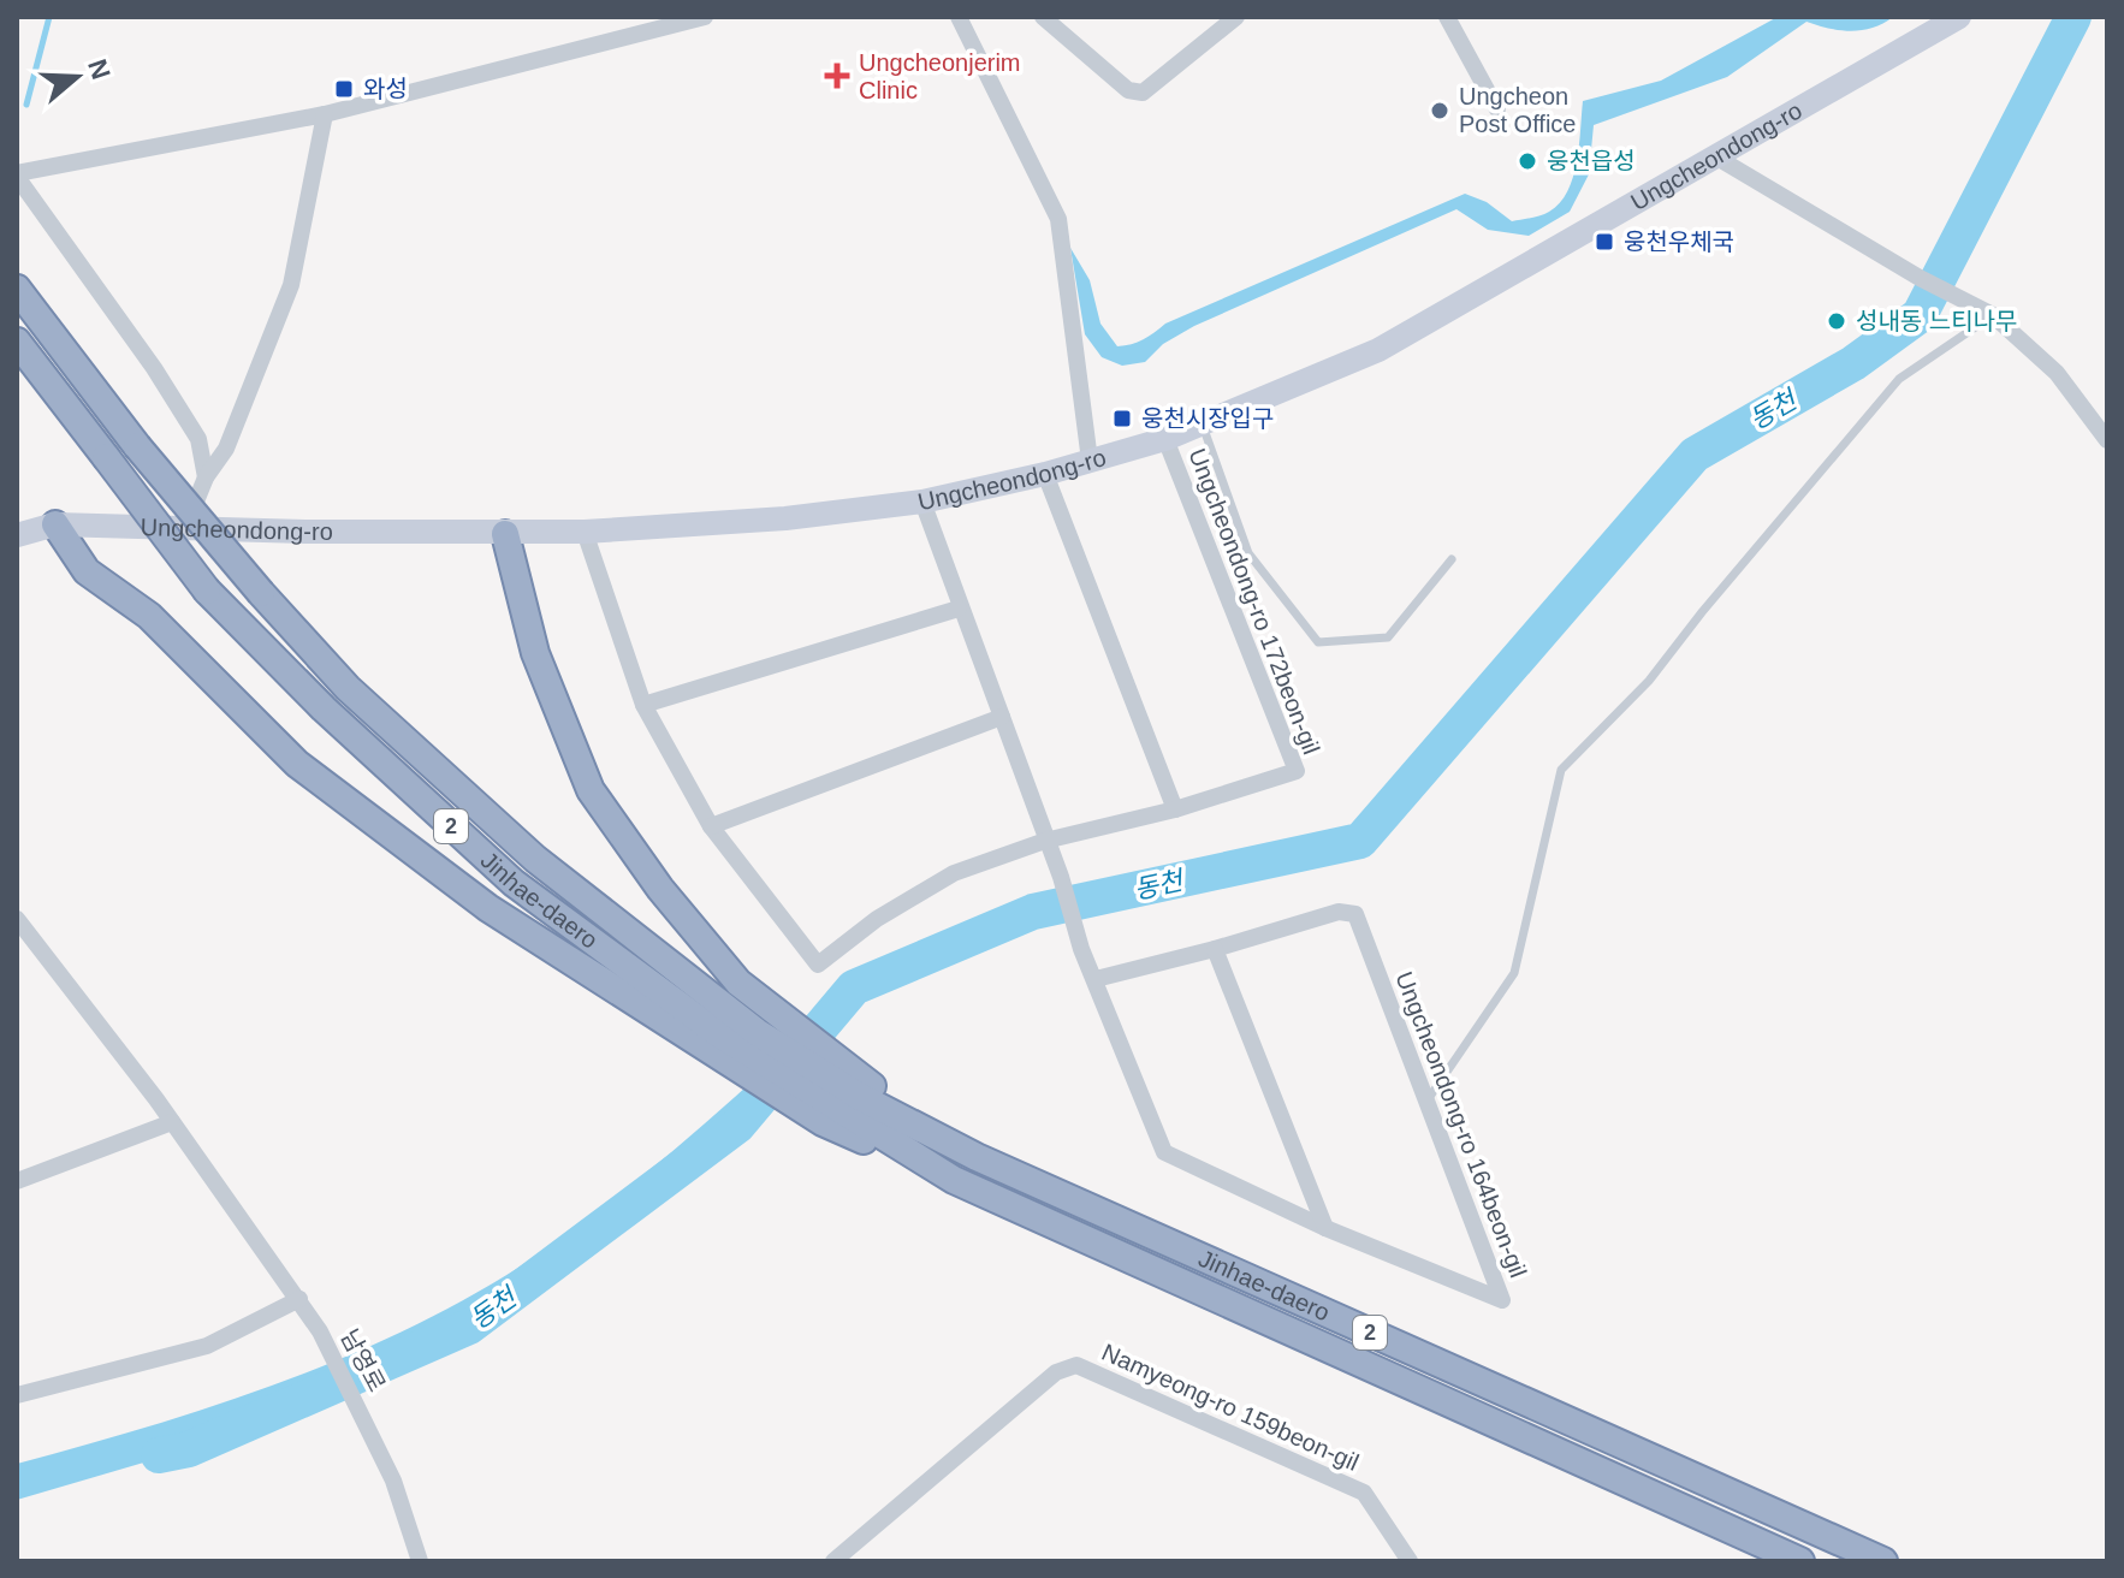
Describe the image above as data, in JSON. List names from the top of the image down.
{
  "streets": {
    "highway": ["2", "Jinhae-daero"],
    "main road": ["Ungcheondong-ro"],
    "street": [
      "Ungcheondong-ro 172beon-gil",
      "Ungcheondong-ro 164beon-gil",
      "남영로",
      "Namyeong-ro 159beon-gil"
    ]
  },
  "crossings": [
    ["Ungcheondong-ro", "Ungcheondong-ro 172beon-gil"],
    ["Ungcheondong-ro 172beon-gil", "Ungcheondong-ro 164beon-gil"],
    ["2", "Jinhae-daero"]
  ],
  "water": ["동천"],
  "places": {
    "health": ["Ungcheonjerim Clinic"],
    "transit": ["와성", "웅천우체국", "웅천시장입구"],
    "other": ["Ungcheon Post Office", "웅천읍성", "성내동 느티나무"]
  },
  "north": "right"
}
